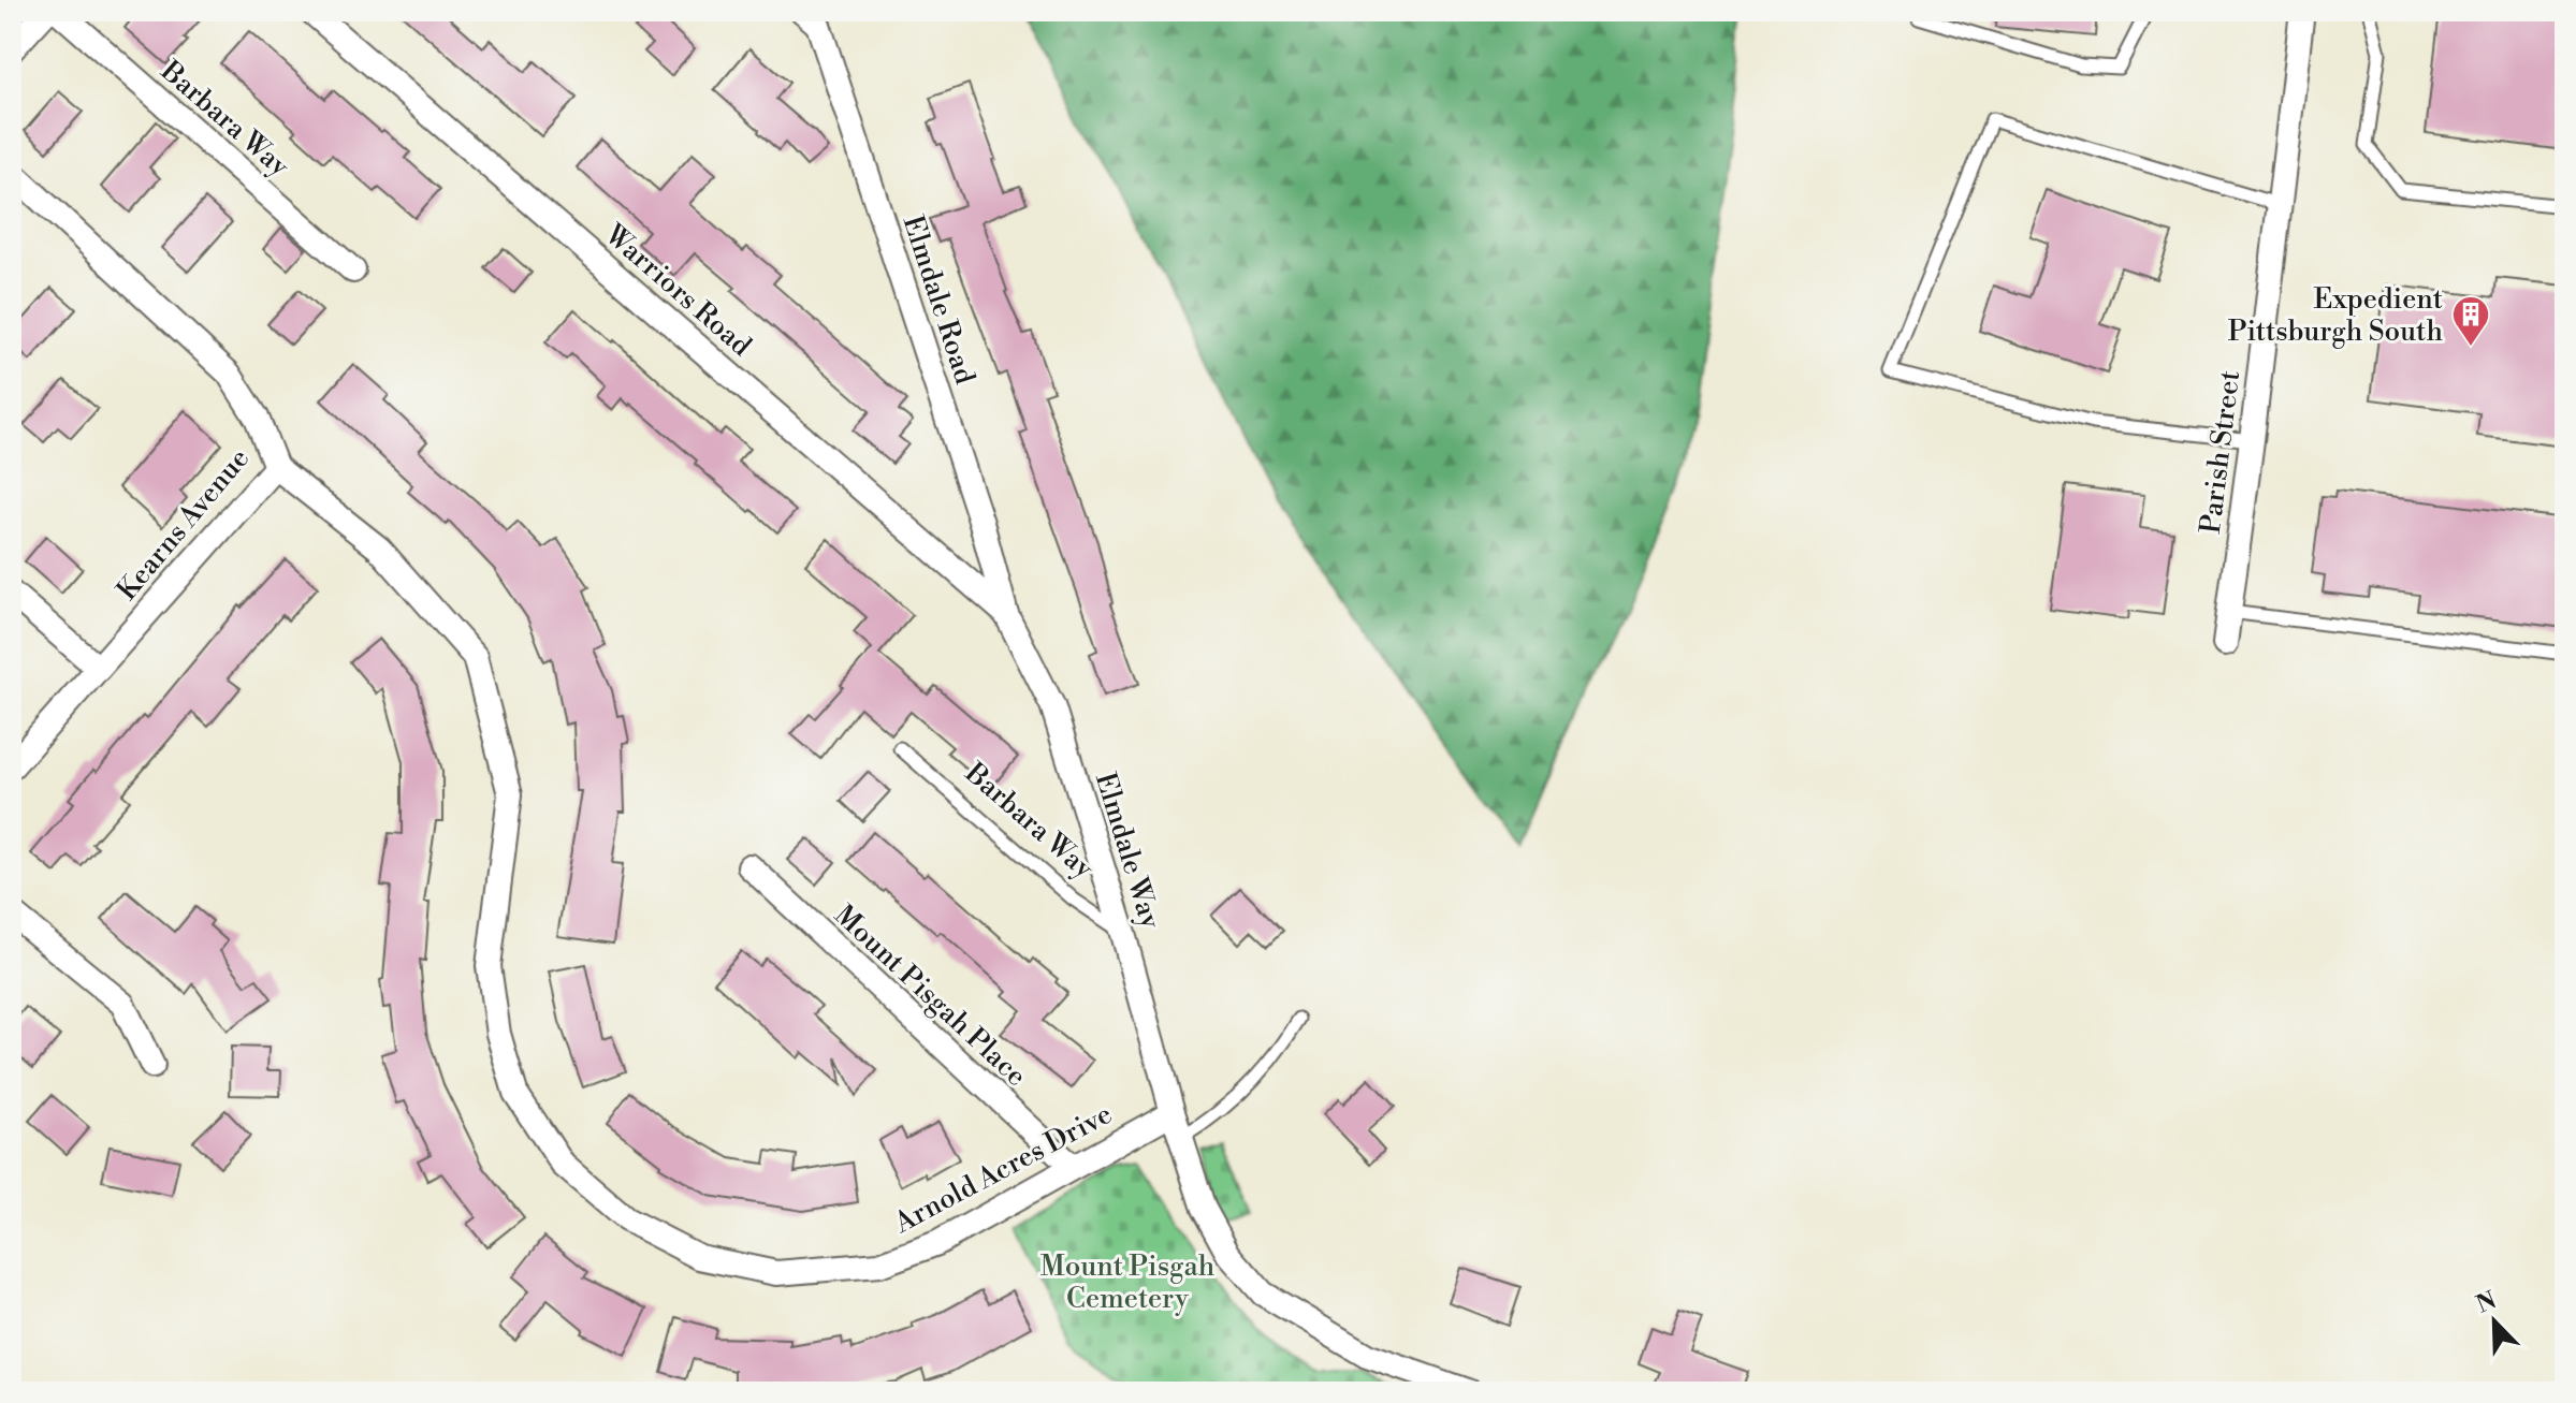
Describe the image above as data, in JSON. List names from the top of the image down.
{
  "streets": {
    "street": [
      "Barbara Way",
      "Warriors Road",
      "Elmdale Road",
      "Parish Street",
      "Kearns Avenue",
      "Elmdale Way",
      "Mount Pisgah Place",
      "Arnold Acres Drive"
    ]
  },
  "crossings": [
    ["Barbara Way", "Elmdale Way"],
    ["Warriors Road", "Elmdale Road"],
    ["Warriors Road", "Elmdale Way"],
    ["Elmdale Road", "Elmdale Way"],
    ["Kearns Avenue", "Arnold Acres Drive"],
    ["Elmdale Way", "Arnold Acres Drive"],
    ["Mount Pisgah Place", "Arnold Acres Drive"]
  ],
  "parks": ["Mount Pisgah Cemetery"],
  "places": {
    "building": ["Expedient Pittsburgh South"]
  },
  "north": "top left"
}
